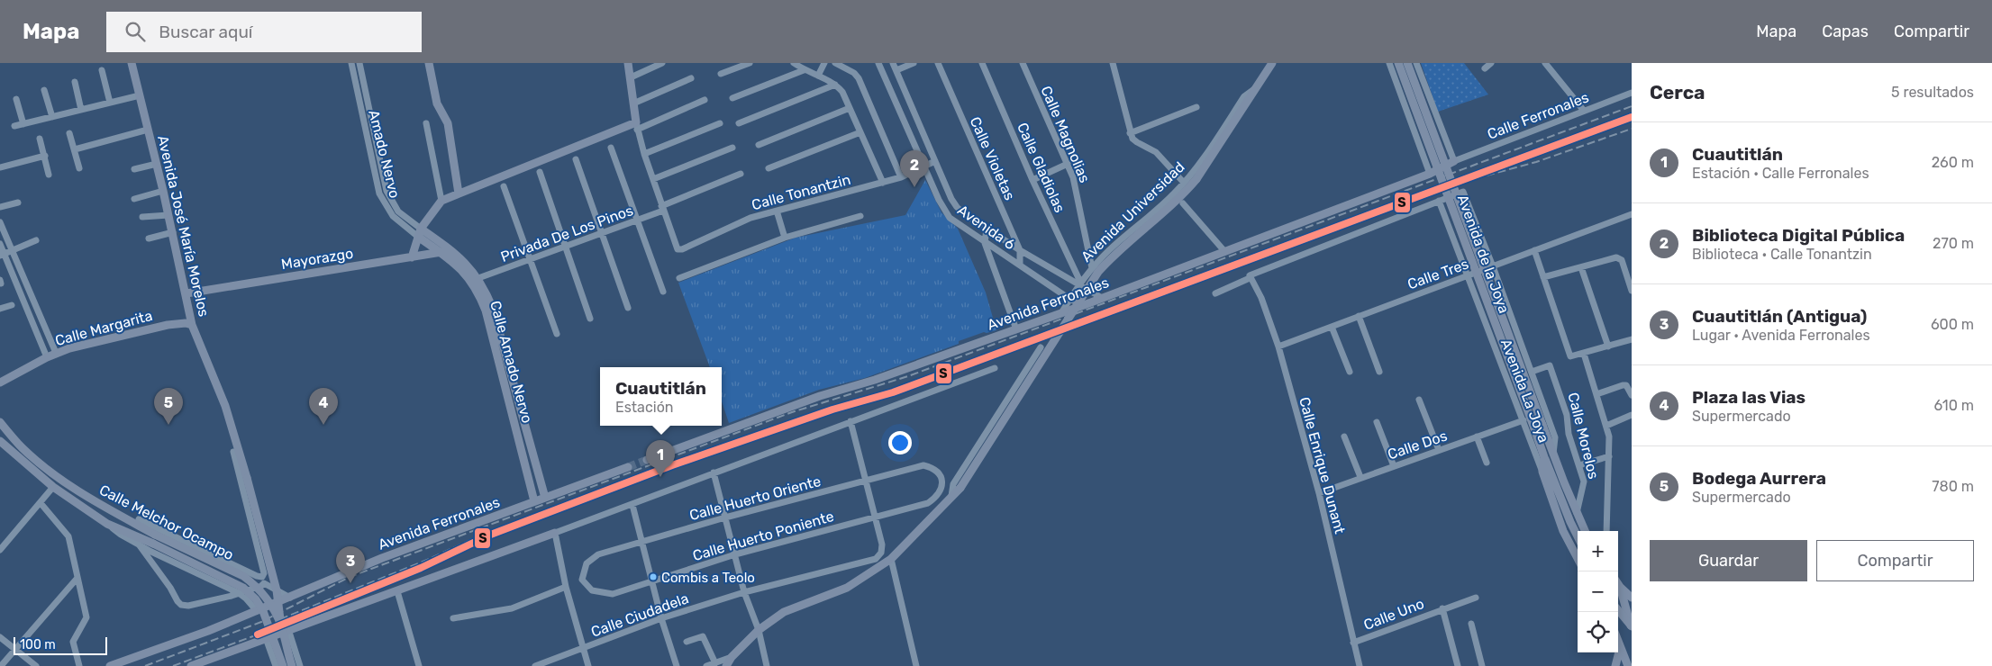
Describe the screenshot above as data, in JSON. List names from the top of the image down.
{
  "streets": {
    "main road": [
      "Avenida Universidad",
      "Avenida José María Morelos",
      "Avenida de la Joya",
      "Mayorazgo",
      "Avenida Ferronales",
      "Calle Margarita",
      "Calle Amado Nervo",
      "Calle Morelos",
      "Calle Melchor Ocampo"
    ],
    "street": [
      "Calle Ferronales",
      "Calle Magnolias",
      "Amado Nervo",
      "Calle Violetas",
      "Calle Gladiolas",
      "Calle Tonantzin",
      "Avenida 6",
      "Privada De Los Pinos",
      "Calle Tres",
      "Avenida La Joya",
      "Calle Dos",
      "Calle Enrique Dunant",
      "Calle Huerto Oriente",
      "Calle Huerto Poniente",
      "Calle Uno",
      "Calle Ciudadela"
    ]
  },
  "crossings": [
    ["Calle Ferronales", "Avenida Ferronales"],
    ["Calle Magnolias", "Avenida Universidad"],
    ["Amado Nervo", "Calle Amado Nervo"],
    ["Calle Violetas", "Avenida 6"],
    ["Calle Gladiolas", "Avenida Universidad"],
    ["Calle Gladiolas", "Avenida 6"],
    ["Calle Tonantzin", "Avenida 6"],
    ["Calle Tonantzin", "Privada De Los Pinos"],
    ["Avenida Universidad", "Avenida 6"],
    ["Avenida Universidad", "Avenida Ferronales"],
    ["Avenida José María Morelos", "Mayorazgo"],
    ["Avenida José María Morelos", "Calle Margarita"],
    ["Avenida José María Morelos", "Calle Melchor Ocampo"],
    ["Avenida 6", "Avenida Ferronales"],
    ["Privada De Los Pinos", "Calle Amado Nervo"],
    ["Avenida de la Joya", "Avenida La Joya"],
    ["Avenida de la Joya", "Calle Morelos"],
    ["Mayorazgo", "Calle Amado Nervo"],
    ["Calle Tres", "Avenida La Joya"],
    ["Calle Tres", "Calle Enrique Dunant"],
    ["Avenida Ferronales", "Calle Amado Nervo"],
    ["Avenida Ferronales", "Calle Melchor Ocampo"],
    ["Avenida La Joya", "Calle Morelos"],
    ["Avenida La Joya", "Calle Dos"],
    ["Calle Dos", "Calle Enrique Dunant"],
    ["Calle Enrique Dunant", "Calle Uno"],
    ["Calle Huerto Oriente", "Calle Huerto Poniente"],
    ["Calle Huerto Poniente", "Calle Ciudadela"]
  ],
  "places": ["Combis a Teolo"],
  "lines": ["transit line S"],
  "scale_bar": "100 m",
  "page": {
    "header": "Mapa",
    "search": "Buscar aquí",
    "nav": ["Mapa", "Capas", "Compartir"],
    "heading": ["Cerca", "5 resultados"],
    "list": [
      {
        "mark": "1",
        "name": "Cuautitlán",
        "note": "Estación · Calle Ferronales",
        "value": "260 m"
      },
      {
        "mark": "2",
        "name": "Biblioteca Digital Pública",
        "note": "Biblioteca · Calle Tonantzin",
        "value": "270 m"
      },
      {
        "mark": "3",
        "name": "Cuautitlán (Antigua)",
        "note": "Lugar · Avenida Ferronales",
        "value": "600 m"
      },
      {
        "mark": "4",
        "name": "Plaza las Vias",
        "note": "Supermercado",
        "value": "610 m"
      },
      {
        "mark": "5",
        "name": "Bodega Aurrera",
        "note": "Supermercado",
        "value": "780 m"
      }
    ],
    "pins": [
      "2",
      "4",
      "5",
      "1",
      "3"
    ],
    "popup": ["Cuautitlán", "Estación"],
    "buttons": ["Guardar", "Compartir"],
    "map_buttons": ["+", "−"],
    "scale": "100 m"
  }
}
